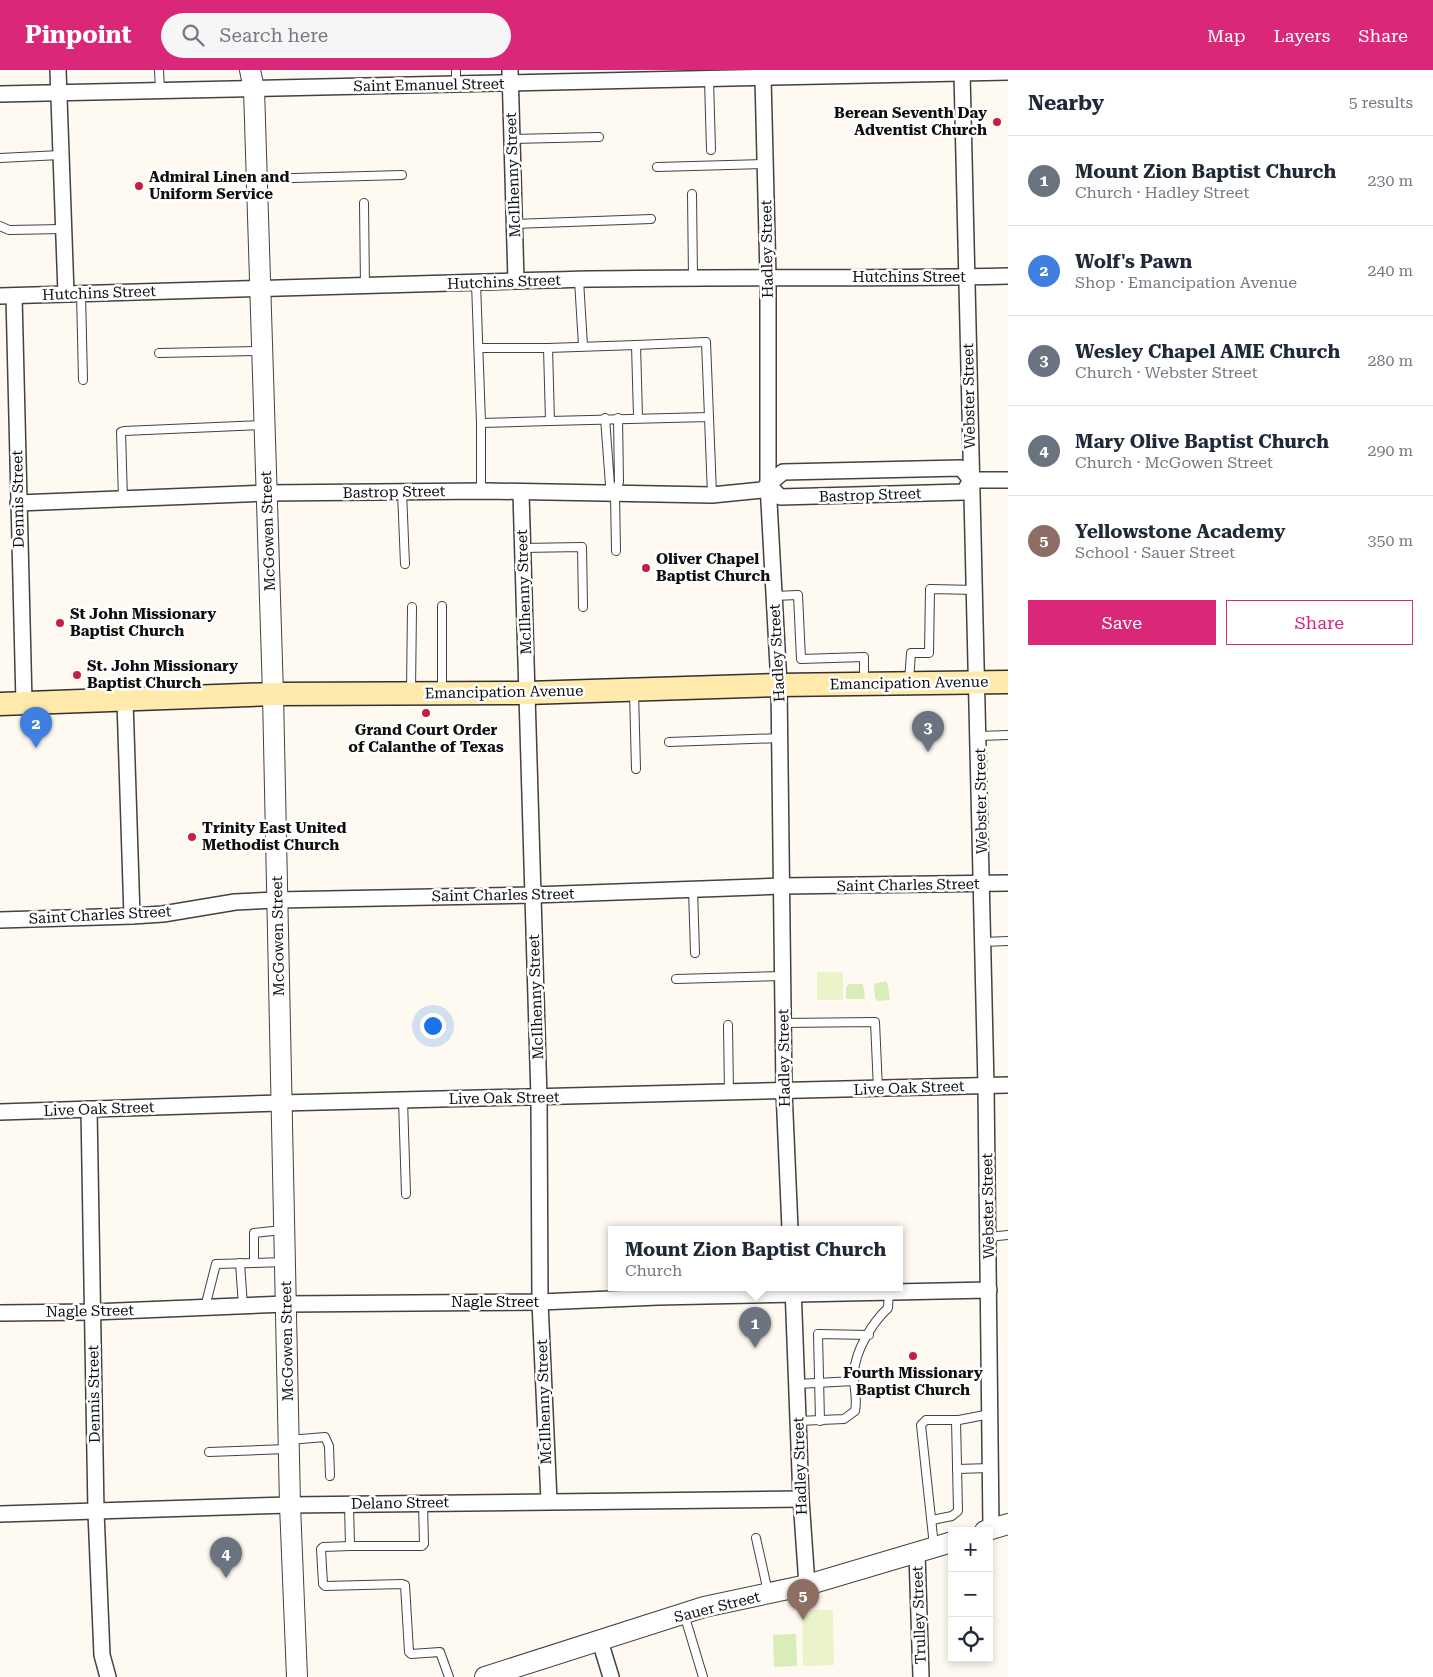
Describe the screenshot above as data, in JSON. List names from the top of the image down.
{
  "streets": {
    "main road": ["Emancipation Avenue"],
    "street": [
      "Saint Emanuel Street",
      "McIlhenny Street",
      "Hadley Street",
      "Hutchins Street",
      "Webster Street",
      "Bastrop Street",
      "Dennis Street",
      "McGowen Street",
      "Saint Charles Street",
      "Live Oak Street",
      "Nagle Street",
      "Delano Street",
      "Sauer Street",
      "Trulley Street"
    ]
  },
  "crossings": [
    ["Saint Emanuel Street", "McIlhenny Street"],
    ["Saint Emanuel Street", "Hadley Street"],
    ["Saint Emanuel Street", "Webster Street"],
    ["Saint Emanuel Street", "McGowen Street"],
    ["McIlhenny Street", "Hutchins Street"],
    ["McIlhenny Street", "Bastrop Street"],
    ["McIlhenny Street", "Emancipation Avenue"],
    ["McIlhenny Street", "Saint Charles Street"],
    ["McIlhenny Street", "Live Oak Street"],
    ["McIlhenny Street", "Nagle Street"],
    ["McIlhenny Street", "Delano Street"],
    ["Hadley Street", "Hutchins Street"],
    ["Hadley Street", "Bastrop Street"],
    ["Hadley Street", "Emancipation Avenue"],
    ["Hadley Street", "Saint Charles Street"],
    ["Hadley Street", "Live Oak Street"],
    ["Hadley Street", "Delano Street"],
    ["Hadley Street", "Sauer Street"],
    ["Hutchins Street", "Webster Street"],
    ["Hutchins Street", "Dennis Street"],
    ["Hutchins Street", "McGowen Street"],
    ["Webster Street", "Bastrop Street"],
    ["Webster Street", "Emancipation Avenue"],
    ["Webster Street", "Saint Charles Street"],
    ["Webster Street", "Live Oak Street"],
    ["Webster Street", "Nagle Street"],
    ["Bastrop Street", "Dennis Street"],
    ["Bastrop Street", "McGowen Street"],
    ["Dennis Street", "Emancipation Avenue"],
    ["Dennis Street", "Live Oak Street"],
    ["Dennis Street", "Nagle Street"],
    ["Dennis Street", "Delano Street"],
    ["McGowen Street", "Emancipation Avenue"],
    ["McGowen Street", "Saint Charles Street"],
    ["McGowen Street", "Live Oak Street"],
    ["McGowen Street", "Nagle Street"],
    ["McGowen Street", "Delano Street"],
    ["Sauer Street", "Trulley Street"]
  ],
  "places": [
    "Berean Seventh Day Adventist Church",
    "Admiral Linen and Uniform Service",
    "Oliver Chapel Baptist Church",
    "St John Missionary Baptist Church",
    "St. John Missionary Baptist Church",
    "Grand Court Order of Calanthe of Texas",
    "Trinity East United Methodist Church",
    "Fourth Missionary Baptist Church"
  ],
  "page": {
    "header": "Pinpoint",
    "search": "Search here",
    "nav": ["Map", "Layers", "Share"],
    "heading": ["Nearby", "5 results"],
    "list": [
      {
        "mark": "1",
        "name": "Mount Zion Baptist Church",
        "note": "Church · Hadley Street",
        "value": "230 m"
      },
      {
        "mark": "2",
        "name": "Wolf's Pawn",
        "note": "Shop · Emancipation Avenue",
        "value": "240 m"
      },
      {
        "mark": "3",
        "name": "Wesley Chapel AME Church",
        "note": "Church · Webster Street",
        "value": "280 m"
      },
      {
        "mark": "4",
        "name": "Mary Olive Baptist Church",
        "note": "Church · McGowen Street",
        "value": "290 m"
      },
      {
        "mark": "5",
        "name": "Yellowstone Academy",
        "note": "School · Sauer Street",
        "value": "350 m"
      }
    ],
    "buttons": ["Save", "Share"],
    "pins": [
      "2",
      "3",
      "1",
      "4",
      "5"
    ],
    "popup": ["Mount Zion Baptist Church", "Church"],
    "map_buttons": ["+", "−"]
  }
}
